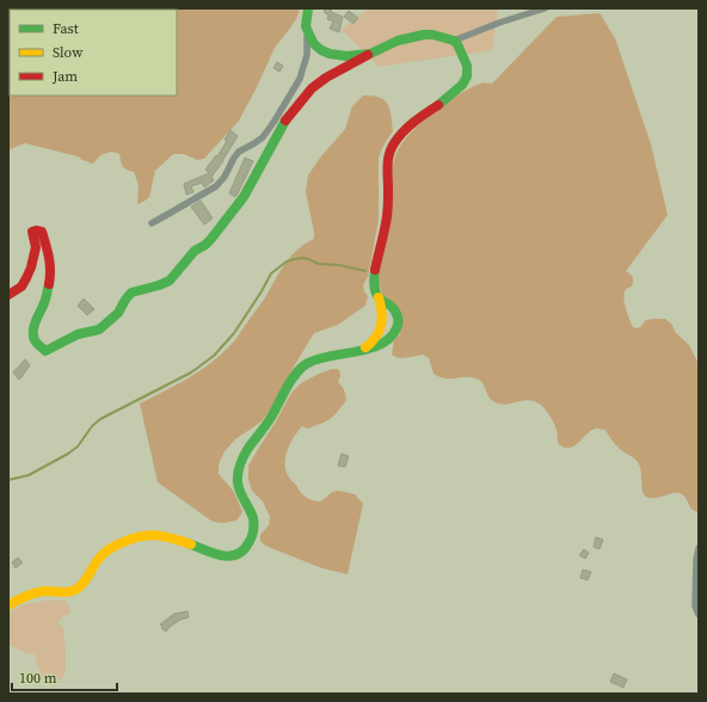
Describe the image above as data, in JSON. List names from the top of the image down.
{
  "legend": ["Fast", "Slow", "Jam"],
  "scale_bar": "100 m"
}
